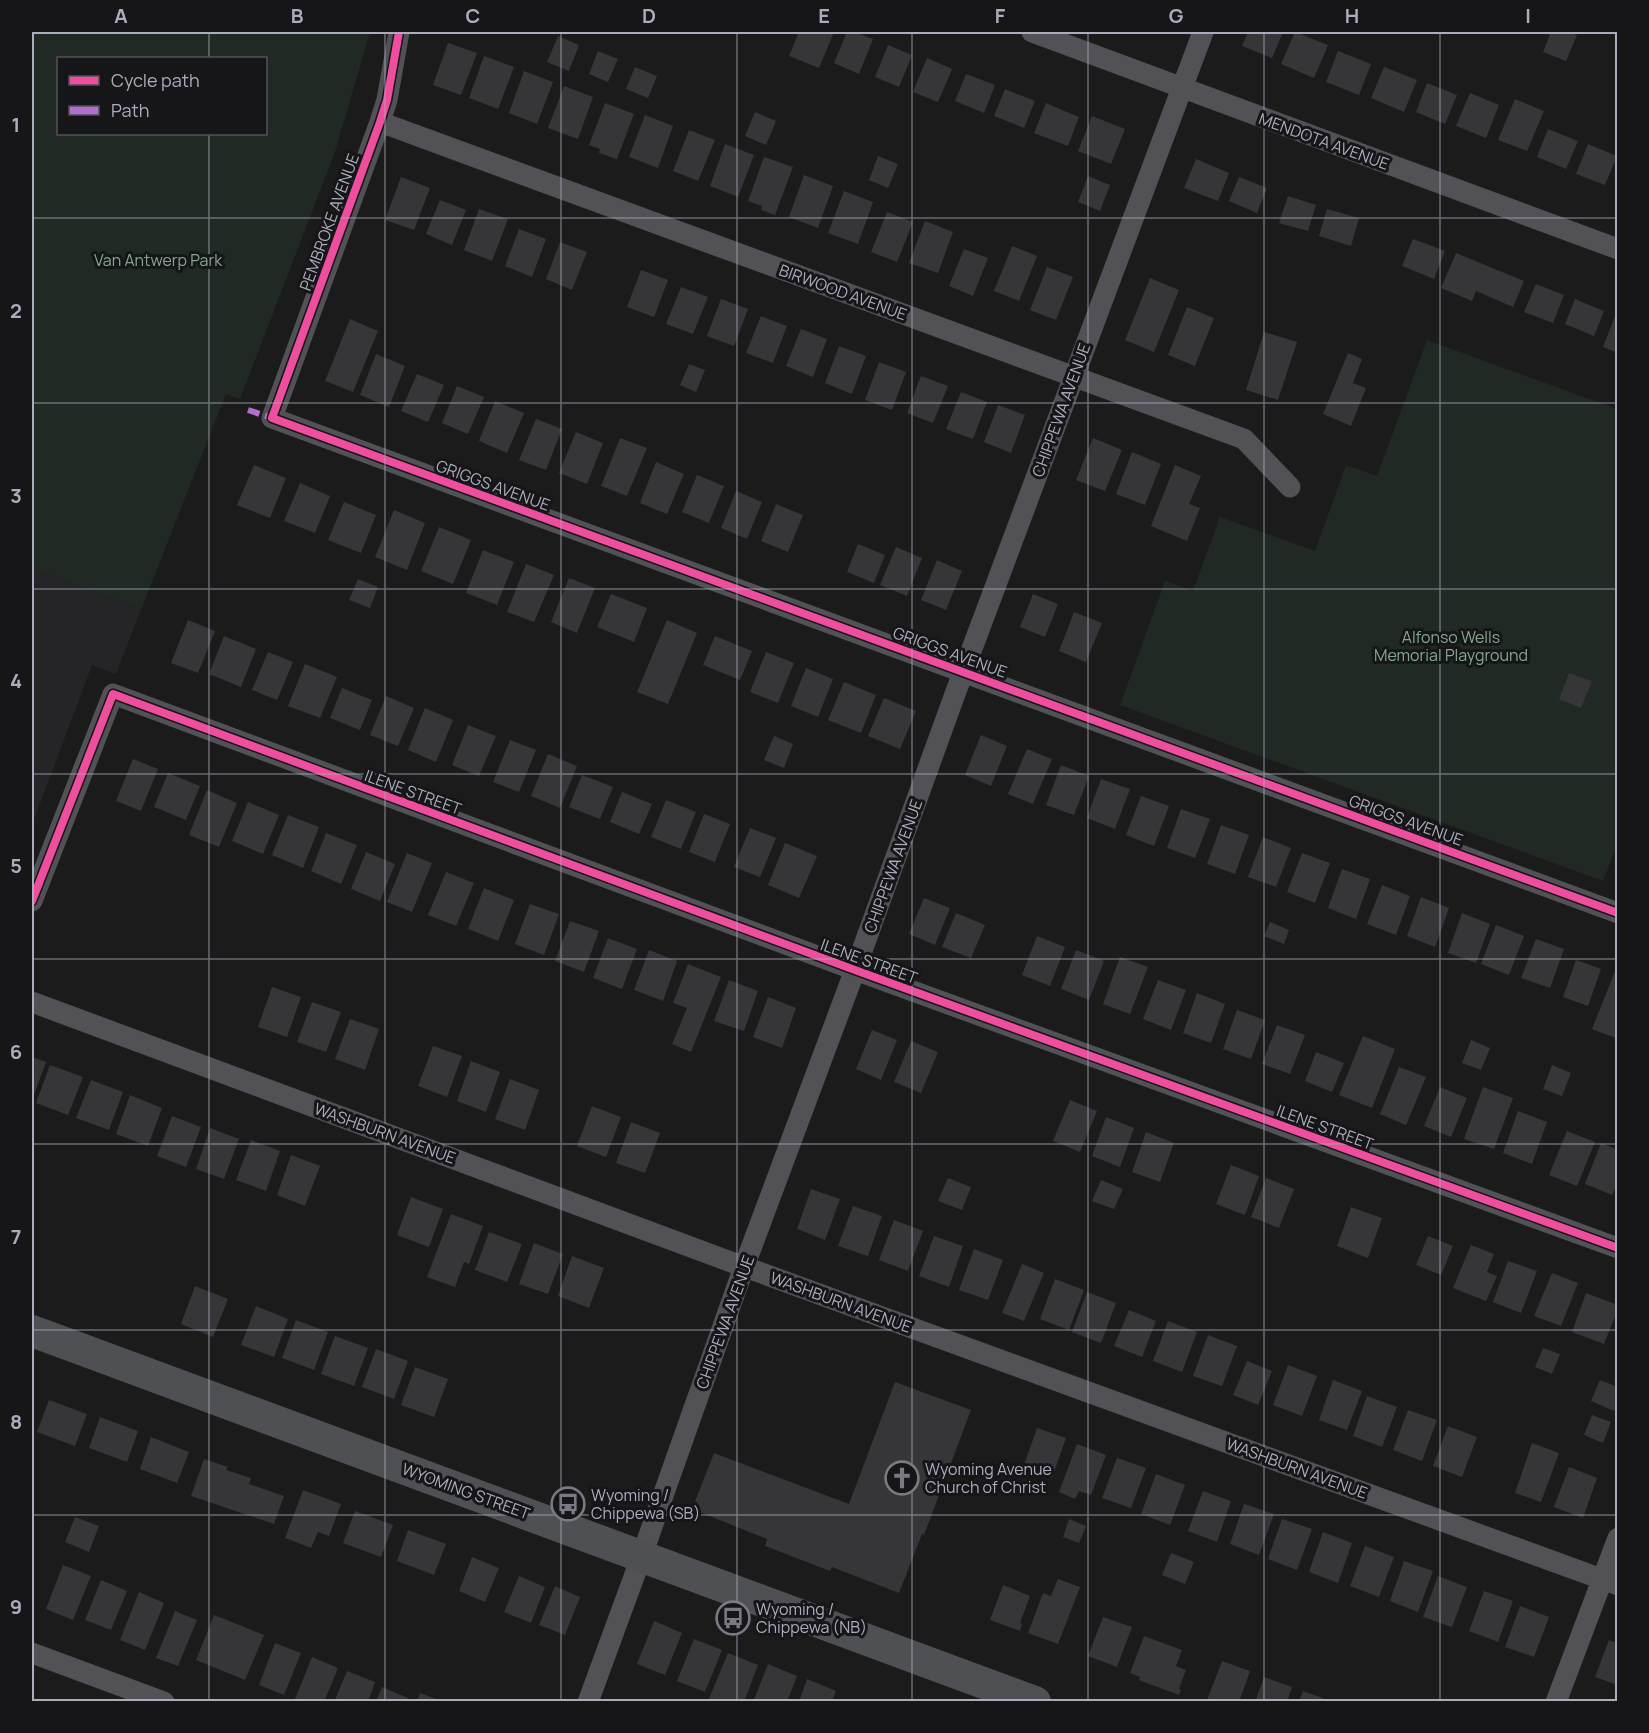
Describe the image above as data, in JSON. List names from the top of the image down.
{
  "streets": {
    "street": [
      "MENDOTA AVENUE",
      "PEMBROKE AVENUE",
      "BIRWOOD AVENUE",
      "CHIPPEWA AVENUE",
      "GRIGGS AVENUE",
      "ILENE STREET",
      "WASHBURN AVENUE",
      "WYOMING STREET"
    ]
  },
  "crossings": [
    ["MENDOTA AVENUE", "CHIPPEWA AVENUE"],
    ["PEMBROKE AVENUE", "BIRWOOD AVENUE"],
    ["PEMBROKE AVENUE", "GRIGGS AVENUE"],
    ["BIRWOOD AVENUE", "CHIPPEWA AVENUE"],
    ["CHIPPEWA AVENUE", "GRIGGS AVENUE"],
    ["CHIPPEWA AVENUE", "ILENE STREET"],
    ["CHIPPEWA AVENUE", "WASHBURN AVENUE"],
    ["CHIPPEWA AVENUE", "WYOMING STREET"]
  ],
  "parks": ["Van Antwerp Park", "Alfonso Wells Memorial Playground"],
  "places": {
    "church": ["Wyoming Avenue Church of Christ"],
    "bus stop": ["Wyoming / Chippewa (SB)", "Wyoming / Chippewa (NB)"]
  },
  "legend": ["Cycle path", "Path"],
  "grid": {
    "columns": [
      "A",
      "B",
      "C",
      "D",
      "E",
      "F",
      "G",
      "H",
      "I"
    ],
    "rows": [
      "1",
      "2",
      "3",
      "4",
      "5",
      "6",
      "7",
      "8",
      "9"
    ]
  }
}
